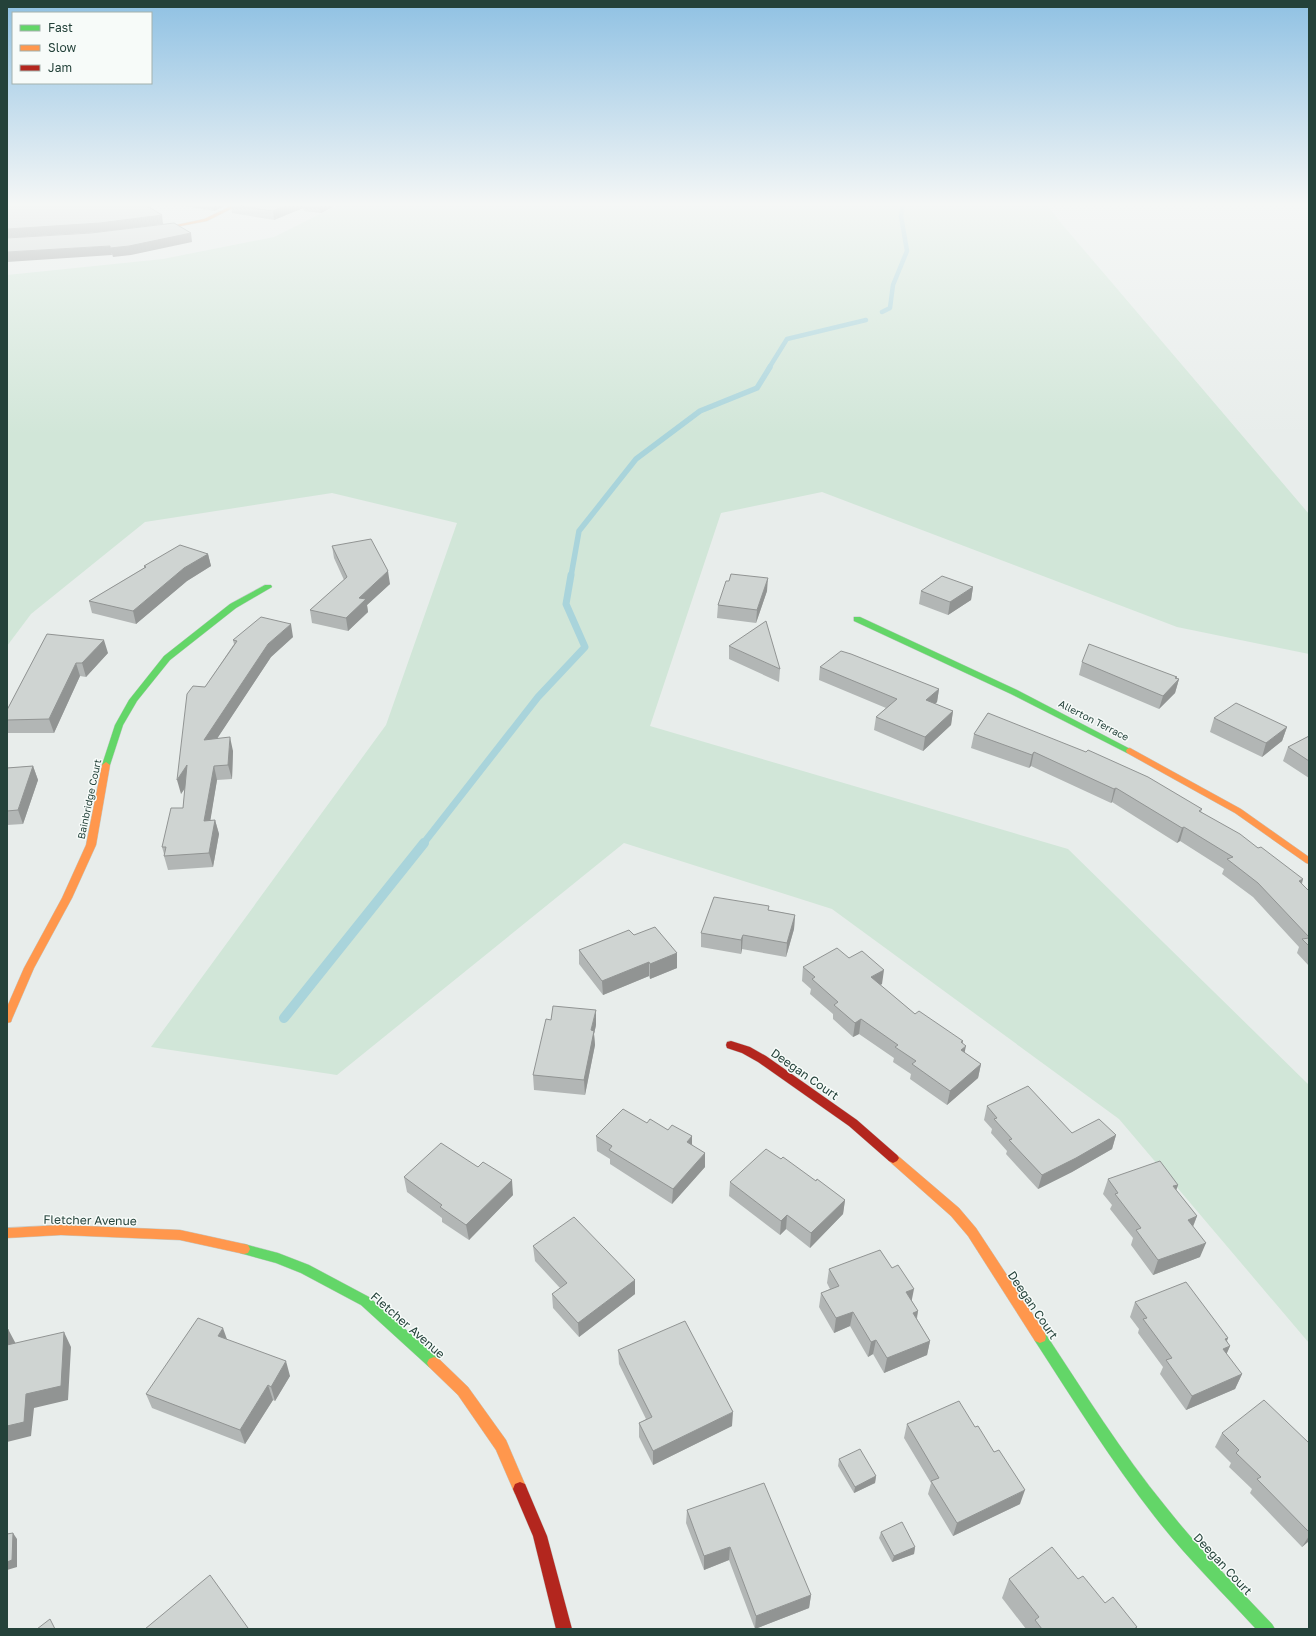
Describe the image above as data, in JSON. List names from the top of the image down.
{
  "streets": {
    "street": [
      "Allerton Terrace",
      "Bainbridge Court",
      "Deegan Court",
      "Fletcher Avenue"
    ]
  },
  "legend": ["Fast", "Slow", "Jam"]
}
